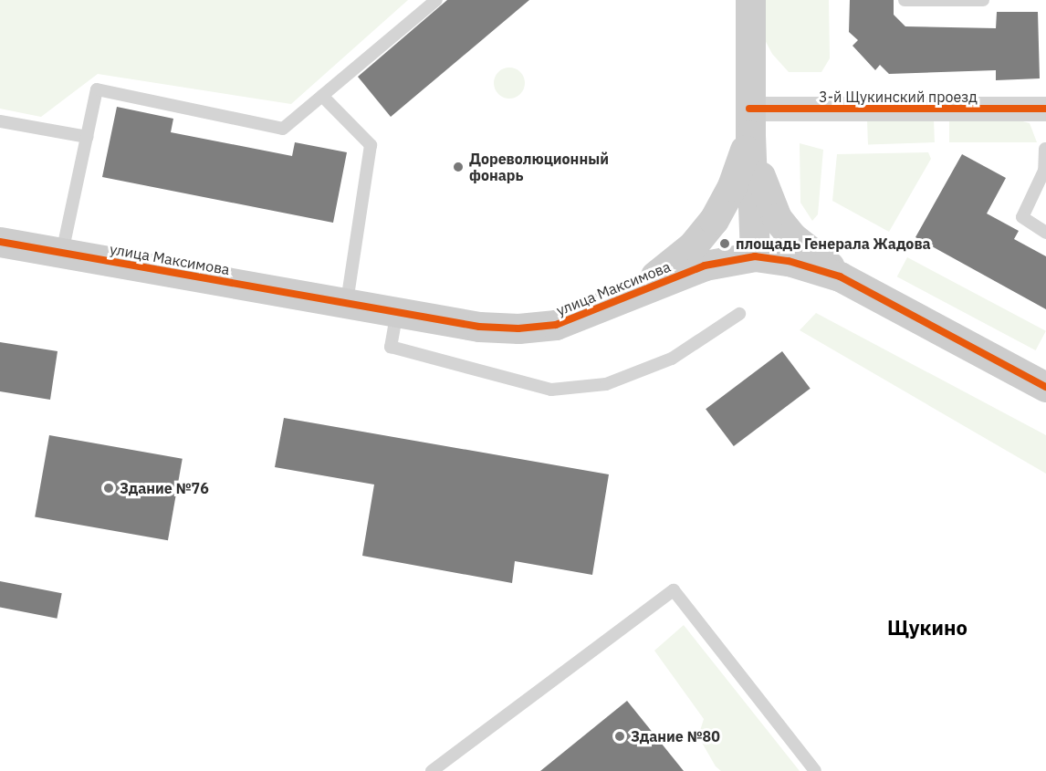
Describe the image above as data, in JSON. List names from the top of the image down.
{
  "streets": {
    "street": ["3-й Щукинский проезд", "улица Максимова"]
  },
  "districts": ["Щукино"],
  "places": [
    "Дореволюционный фонарь",
    "площадь Генерала Жадова",
    "Здание №76",
    "Здание №80"
  ]
}
